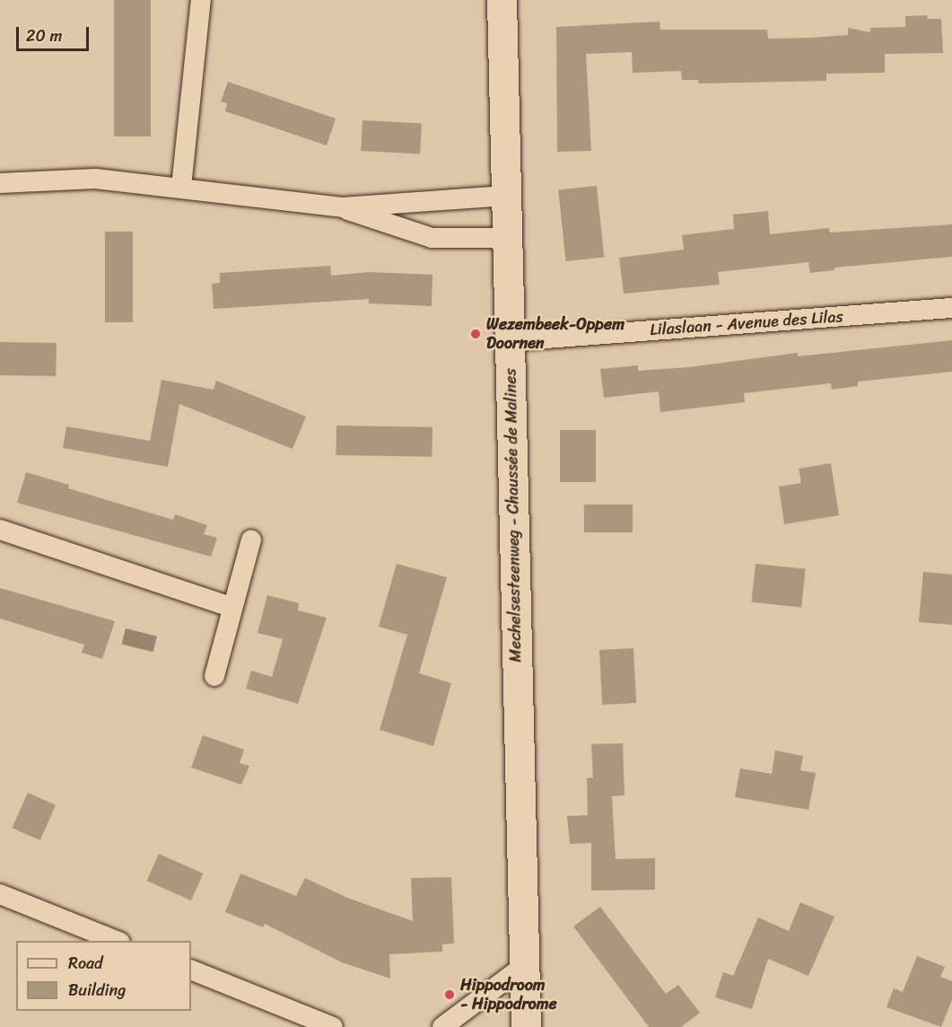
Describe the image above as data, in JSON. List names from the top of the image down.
{
  "streets": {
    "main road": ["Mechelsesteenweg - Chaussée de Malines"],
    "street": ["Lilaslaan - Avenue des Lilas"]
  },
  "crossings": [
    ["Lilaslaan - Avenue des Lilas", "Mechelsesteenweg - Chaussée de Malines"]
  ],
  "places": ["Wezembeek-Oppem Doornen", "Hippodroom - Hippodrome"],
  "legend": ["Road", "Building"],
  "scale_bar": "20 m"
}
